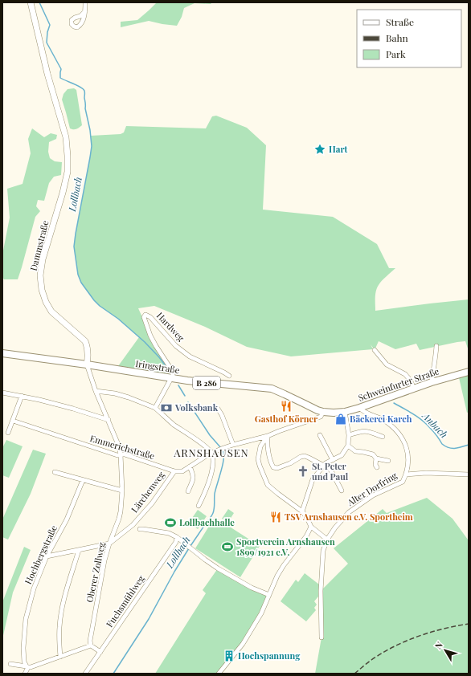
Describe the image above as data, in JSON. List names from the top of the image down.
{
  "streets": {
    "main road": ["Iringstraße", "B 286", "Schweinfurter Straße"],
    "street": [
      "Dammstraße",
      "Hardweg",
      "Emmerichstraße",
      "Alter Dorfring",
      "Lärchenweg",
      "Hochbergstraße",
      "Oberer Zollweg",
      "Fuchsmühlweg"
    ]
  },
  "crossings": [
    ["Dammstraße", "Iringstraße"],
    ["Dammstraße", "Oberer Zollweg"],
    ["Hardweg", "Iringstraße"],
    ["Iringstraße", "Schweinfurter Straße"],
    ["Iringstraße", "Oberer Zollweg"],
    ["Schweinfurter Straße", "Alter Dorfring"],
    ["Emmerichstraße", "Lärchenweg"],
    ["Emmerichstraße", "Oberer Zollweg"],
    ["Lärchenweg", "Hochbergstraße"],
    ["Lärchenweg", "Oberer Zollweg"]
  ],
  "districts": ["ARNSHAUSEN"],
  "water": ["Lollbach", "Anbach"],
  "places": {
    "place": ["Hart"],
    "restaurant": ["Gasthof Körner", "TSV Arnshausen e.V. Sportheim"],
    "bank": ["Volksbank"],
    "shop": ["Bäckerei Karch"],
    "church": ["St. Peter und Paul"],
    "sports": ["Lollbachhalle", "Sportverein Arnshausen 1899/1921 e.V."],
    "building": ["Hochspannung"]
  },
  "legend": ["Straße", "Bahn", "Park"],
  "north": "top left"
}
